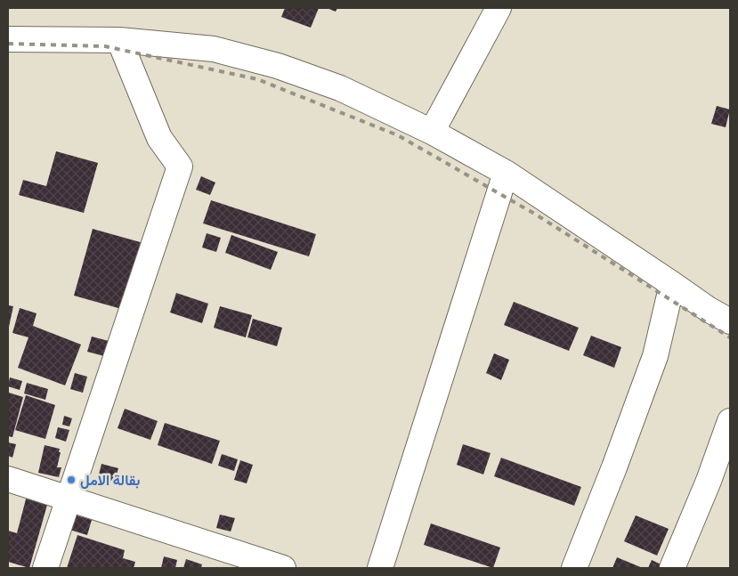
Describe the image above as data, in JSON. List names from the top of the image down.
{
  "places": ["بقالة الامل"]
}
